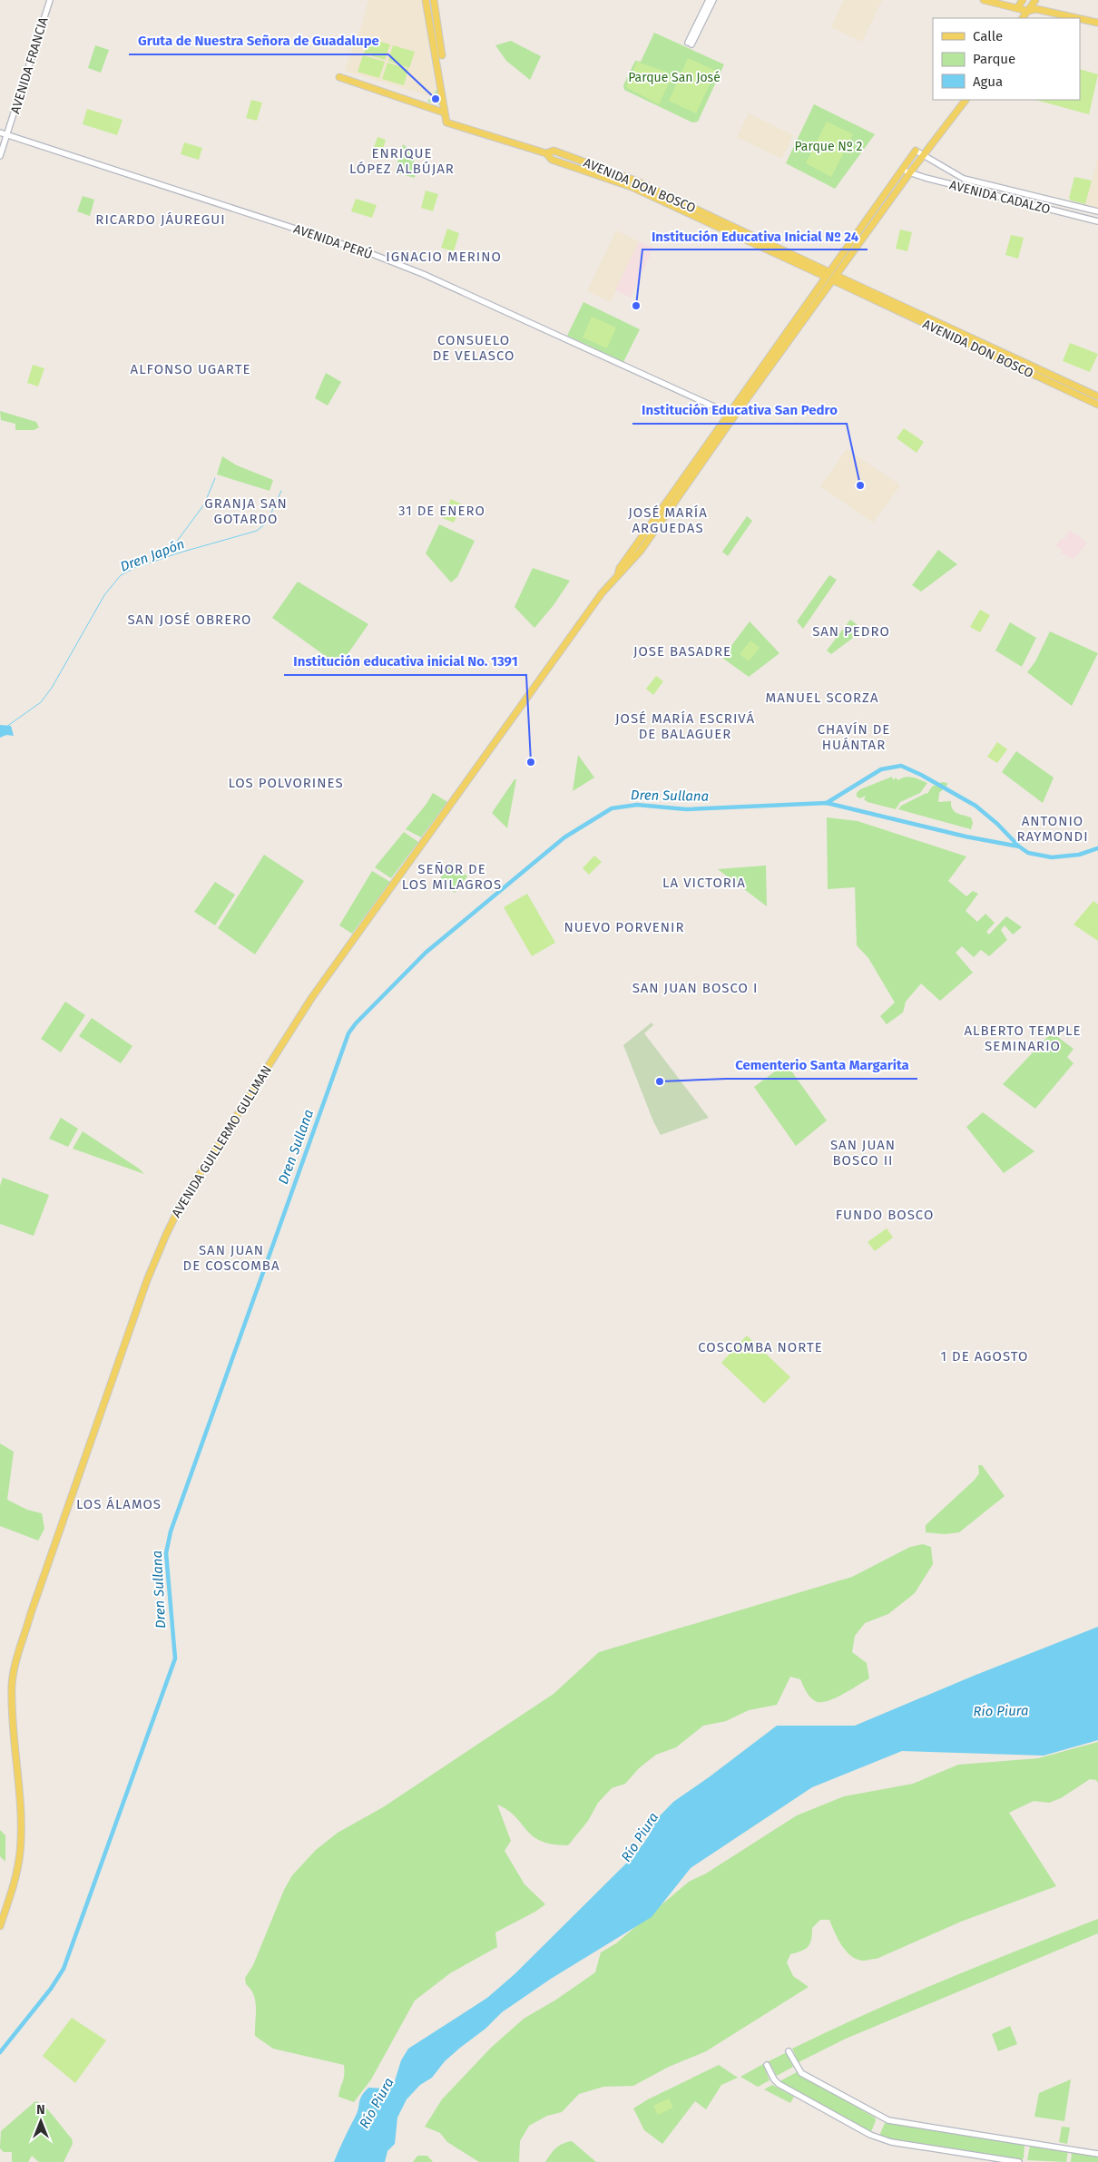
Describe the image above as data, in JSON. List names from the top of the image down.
{
  "streets": {
    "main road": ["AVENIDA DON BOSCO", "AVENIDA GUILLERMO GULLMAN"],
    "street": ["AVENIDA FRANCIA", "AVENIDA CADALZO", "AVENIDA PERÚ"]
  },
  "crossings": [
    ["AVENIDA FRANCIA", "AVENIDA PERÚ"],
    ["AVENIDA DON BOSCO", "AVENIDA GUILLERMO GULLMAN"],
    ["AVENIDA CADALZO", "AVENIDA GUILLERMO GULLMAN"],
    ["AVENIDA PERÚ", "AVENIDA GUILLERMO GULLMAN"]
  ],
  "districts": [
    "ENRIQUE LÓPEZ ALBÚJAR",
    "RICARDO JÁUREGUI",
    "IGNACIO MERINO",
    "CONSUELO DE VELASCO",
    "ALFONSO UGARTE",
    "GRANJA SAN GOTARDO",
    "31 DE ENERO",
    "JOSÉ MARÍA ARGUEDAS",
    "SAN JOSÉ OBRERO",
    "SAN PEDRO",
    "JOSE BASADRE",
    "MANUEL SCORZA",
    "JOSÉ MARÍA ESCRIVÁ DE BALAGUER",
    "CHAVÍN DE HUÁNTAR",
    "LOS POLVORINES",
    "ANTONIO RAYMONDI",
    "SEÑOR DE LOS MILAGROS",
    "LA VICTORIA",
    "NUEVO PORVENIR",
    "SAN JUAN BOSCO I",
    "ALBERTO TEMPLE SEMINARIO",
    "SAN JUAN BOSCO II",
    "FUNDO BOSCO",
    "SAN JUAN DE COSCOMBA",
    "COSCOMBA NORTE",
    "1 DE AGOSTO",
    "LOS ÁLAMOS"
  ],
  "water": ["Dren Japón", "Dren Sullana", "Río Piura"],
  "parks": ["Parque San José", "Parque Nº 2"],
  "places": [
    "Gruta de Nuestra Señora de Guadalupe",
    "Institución Educativa Inicial Nº 24",
    "Institución Educativa San Pedro",
    "Institución educativa inicial No. 1391",
    "Cementerio Santa Margarita"
  ],
  "legend": ["Calle", "Parque", "Agua"],
  "north": "top"
}
